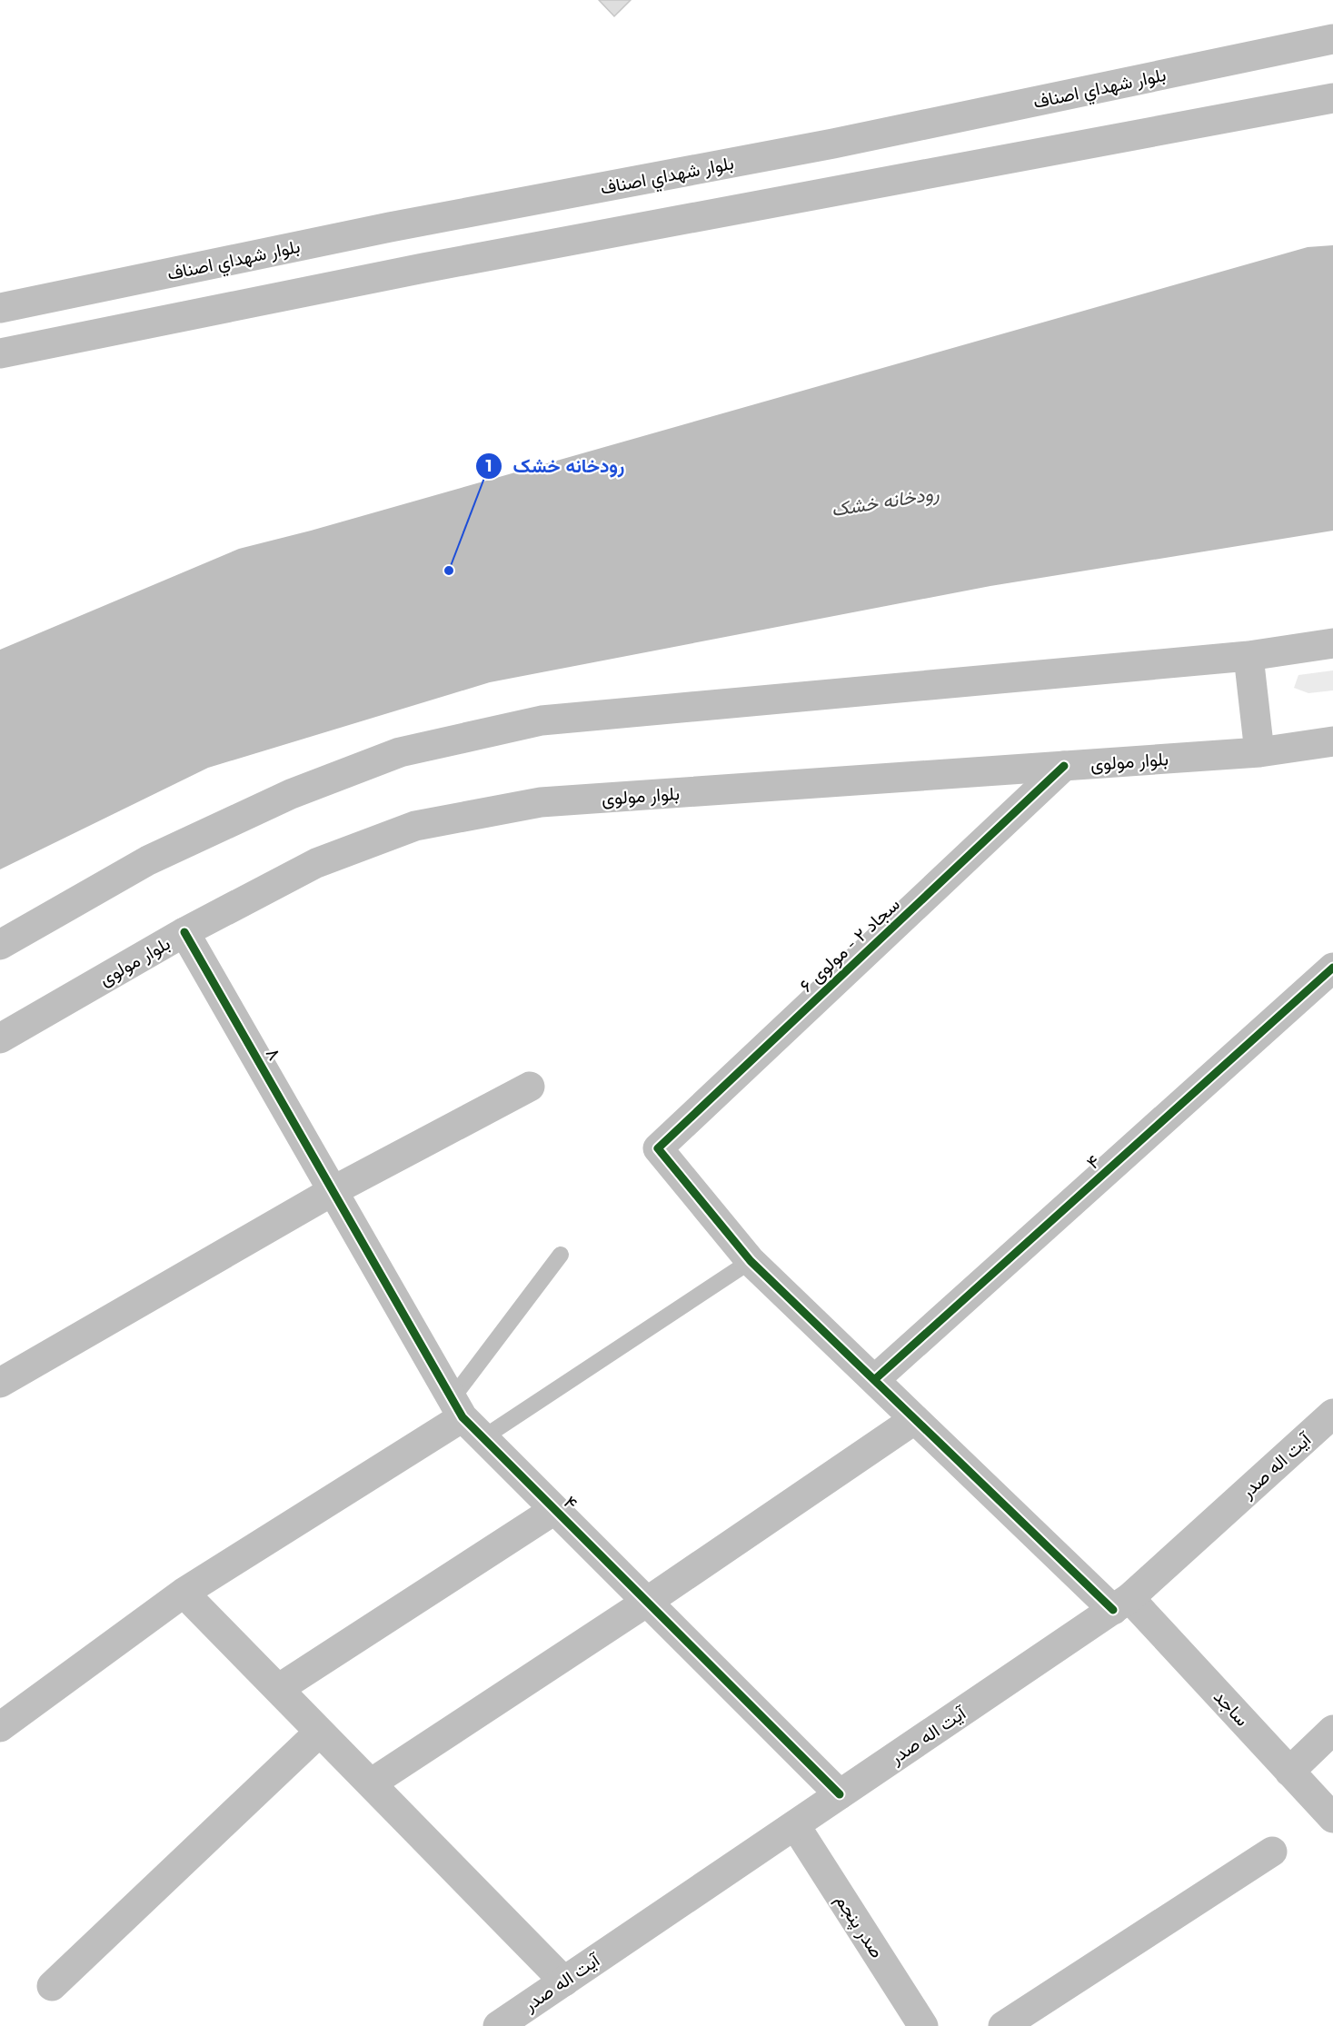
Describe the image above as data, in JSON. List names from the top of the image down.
{
  "streets": {
    "street": [
      "بلوار شهداي اصناف",
      "بلوار مولوی",
      "سجاد ۲ - مولوی ۶",
      "۸",
      "۴",
      "آیت اله صدر",
      "ساجد",
      "صدر پنجم"
    ]
  },
  "crossings": [
    ["بلوار مولوی", "سجاد ۲ - مولوی ۶"],
    ["بلوار مولوی", "۸"],
    ["سجاد ۲ - مولوی ۶", "ساجد"],
    ["۸", "۴"],
    ["۴", "آیت اله صدر"],
    ["۴", "ساجد"],
    ["آیت اله صدر", "ساجد"],
    ["آیت اله صدر", "صدر پنجم"]
  ],
  "water": ["رودخانه خشک"],
  "places": ["رودخانه خشک"]
}
